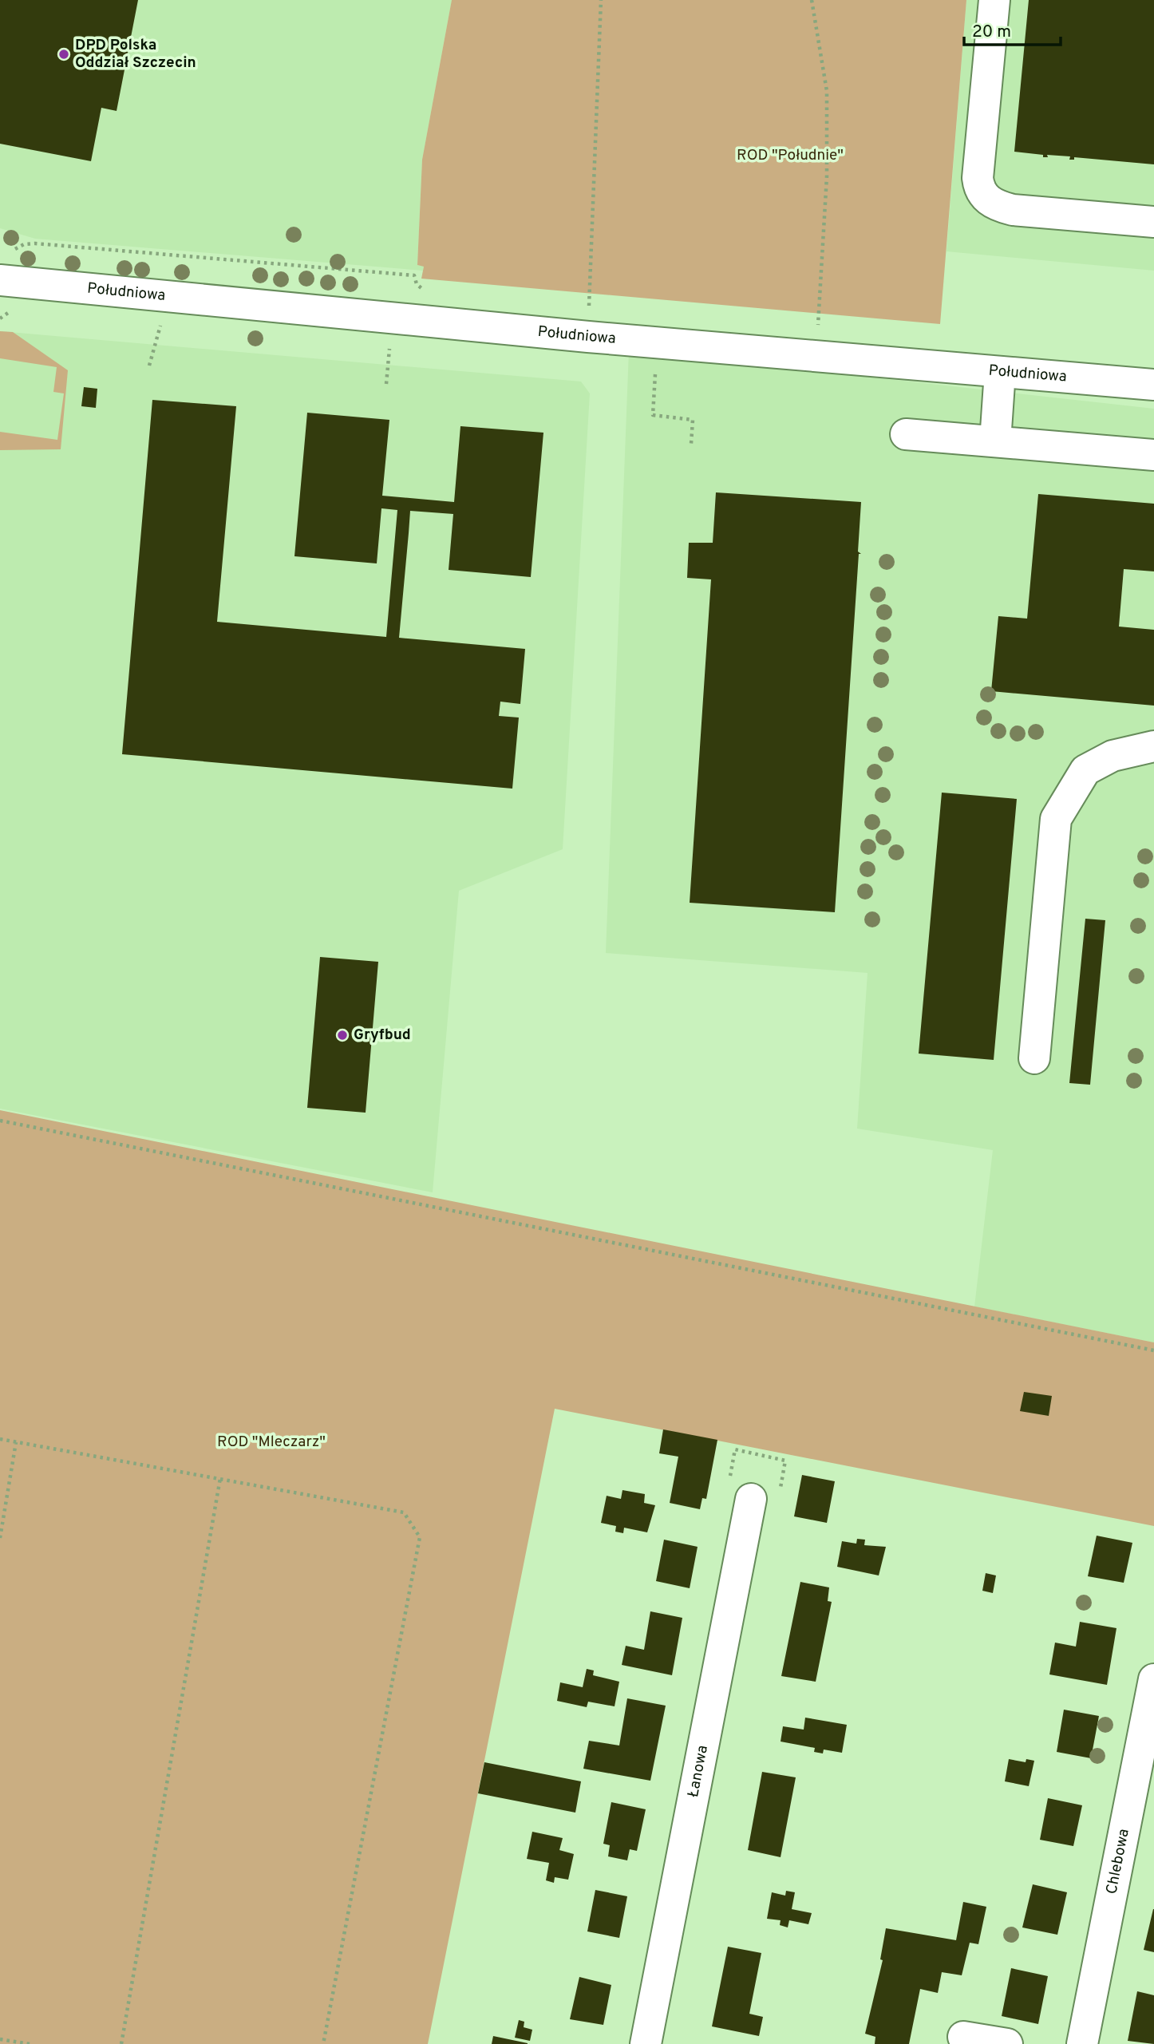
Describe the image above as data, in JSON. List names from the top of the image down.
{
  "streets": {
    "street": ["Południowa", "Łanowa", "Chlebowa"]
  },
  "parks": ["ROD \"Południe\"", "ROD \"Mleczarz\""],
  "places": ["DPD Polska Oddział Szczecin", "Gryfbud"],
  "scale_bar": "20 m"
}
